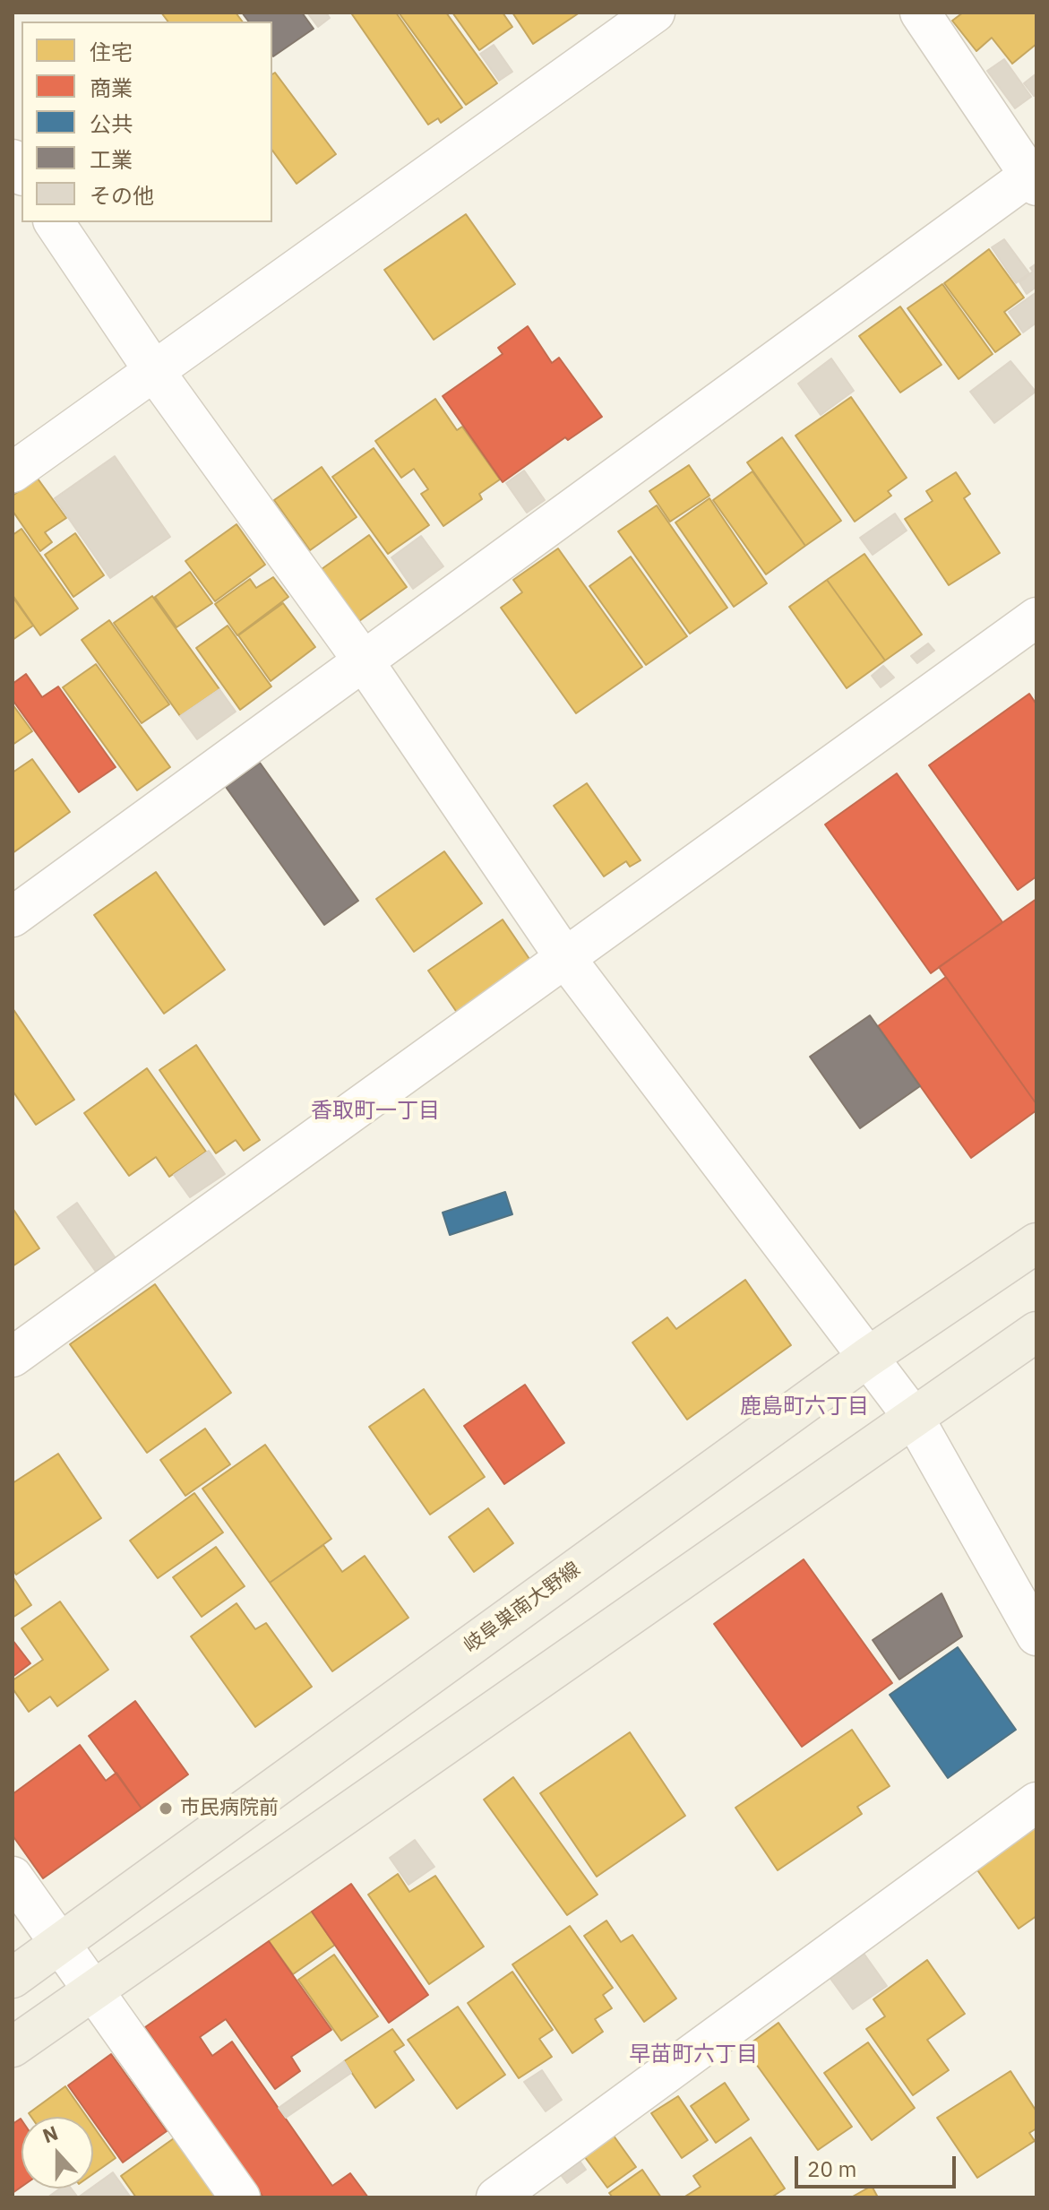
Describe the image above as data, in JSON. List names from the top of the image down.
{
  "streets": {
    "main road": ["岐阜巣南大野線"]
  },
  "districts": ["香取町一丁目", "鹿島町六丁目", "早苗町六丁目"],
  "places": ["市民病院前"],
  "legend": [
    "住宅",
    "商業",
    "公共",
    "工業",
    "その他"
  ],
  "scale_bar": "20 m",
  "north": "top"
}
